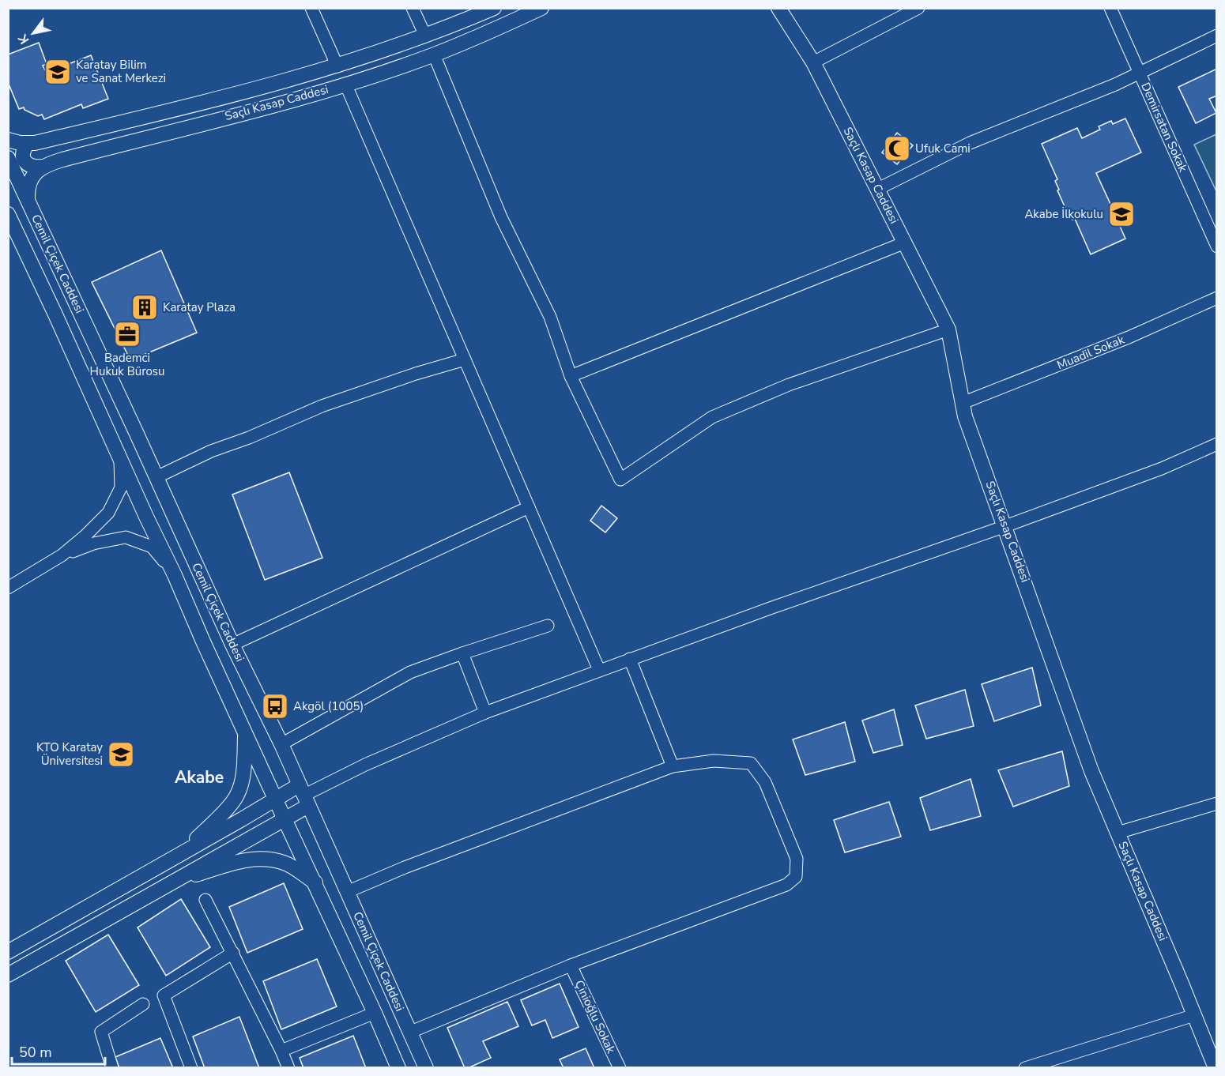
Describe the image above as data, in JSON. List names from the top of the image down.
{
  "streets": {
    "street": [
      "Saçlı Kasap Caddesi",
      "Demirsatan Sokak",
      "Cemil Çiçek Caddesi",
      "Muadil Sokak",
      "Çinioğlu Sokak"
    ]
  },
  "crossings": [
    ["Saçlı Kasap Caddesi", "Muadil Sokak"]
  ],
  "districts": ["Akabe"],
  "places": {
    "school or university": ["Karatay Bilim ve Sanat Merkezi", "Akabe İlkokulu", "KTO Karatay Üniversitesi"],
    "mosque": ["Ufuk Cami"],
    "building": ["Karatay Plaza"],
    "office": ["Bademci Hukuk Bürosu"],
    "bus stop": ["Akgöl (1005)"]
  },
  "scale_bar": "50 m",
  "north": "bottom left"
}
